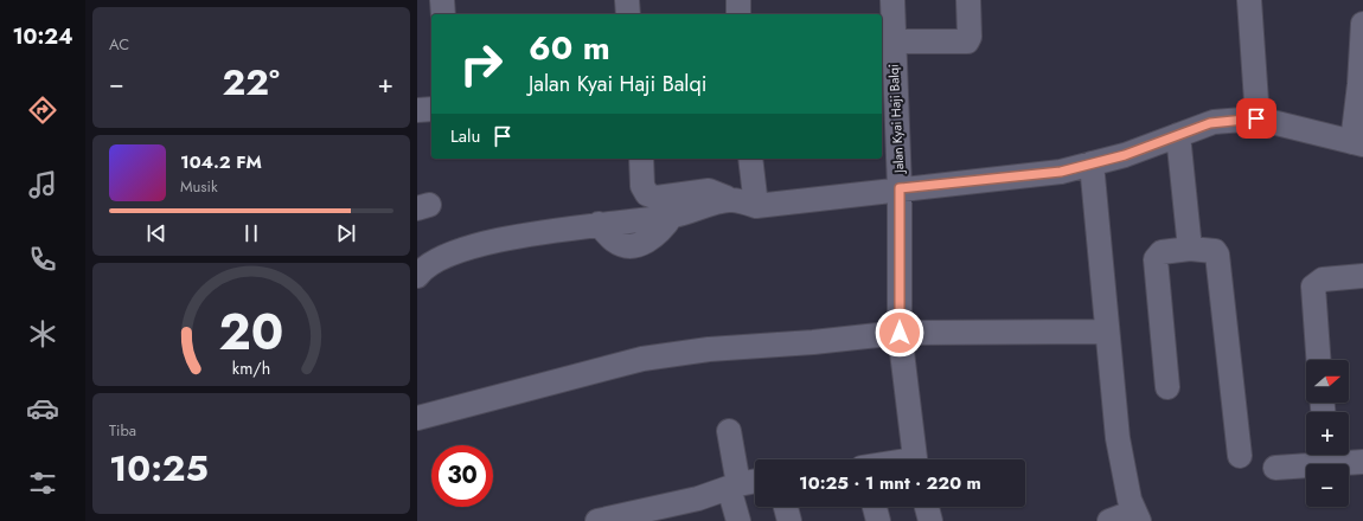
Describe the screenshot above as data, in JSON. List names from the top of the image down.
{
  "streets": {
    "street": ["Jalan Kyai Haji Balqi"]
  },
  "north": "right",
  "page": {
    "tabs": "10:24",
    "tile": [
      "AC",
      ["Tiba", "10:25"]
    ],
    "turn": ["60 m", "Jalan Kyai Haji Balqi"],
    "heat": ["−", "22°", "+"],
    "then": "Lalu",
    "song": ["104.2 FM", "Musik"],
    "map_buttons": ["+", "−"],
    "limit": "30",
    "trip": "10:25 · 1 mnt · 220 m",
    "gauge": ["20", "km/h"]
  }
}
